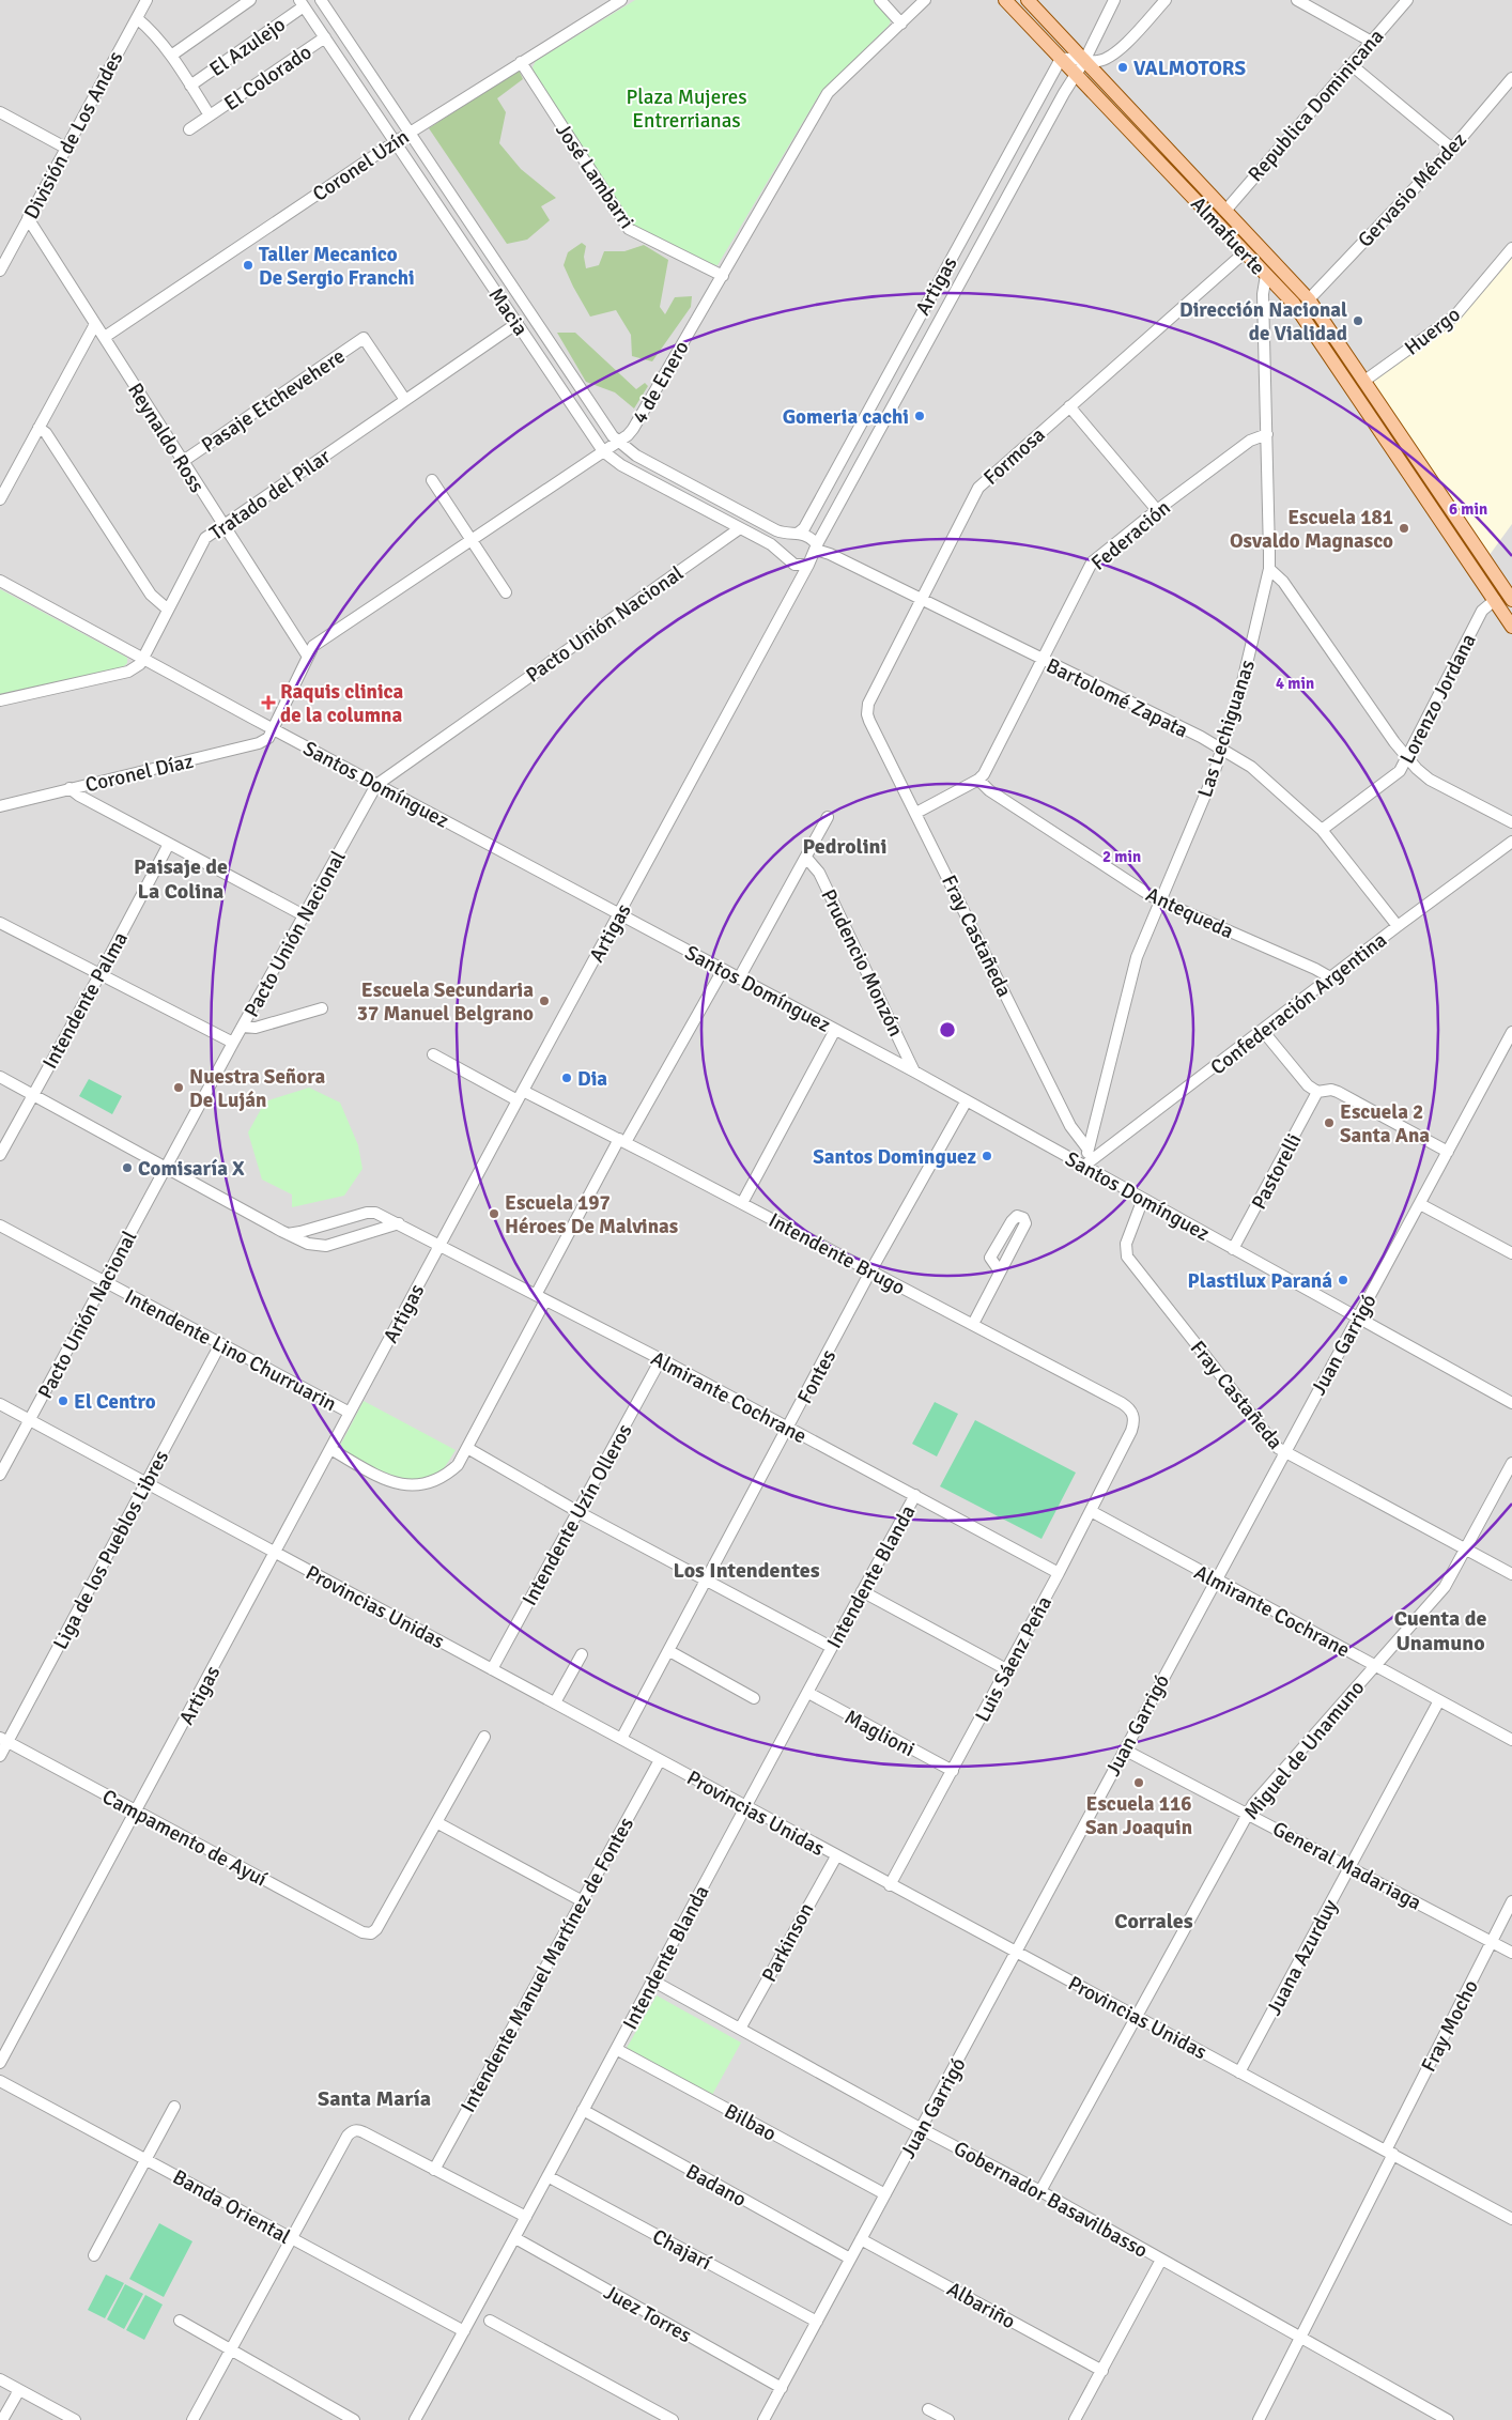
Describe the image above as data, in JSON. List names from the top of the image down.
{
  "streets": {
    "main road": ["Almafuerte"],
    "street": [
      "El Azulejo",
      "El Colorado",
      "Republica Dominicana",
      "División de Los Andes",
      "Coronel Uzín",
      "José Lambarri",
      "Gervasio Méndez",
      "Artigas",
      "Macia",
      "Huergo",
      "4 de Enero",
      "Pasaje Etchevehere",
      "Reynaldo Ross",
      "Formosa",
      "Tratado del Pilar",
      "Federación",
      "Pacto Unión Nacional",
      "Bartolomé Zapata",
      "Lorenzo Jordana",
      "Las Lechiguanas",
      "Coronel Díaz",
      "Santos Domínguez",
      "Antequeda",
      "Fray Castañeda",
      "Prudencio Monzón",
      "Intendente Palma",
      "Confederación Argentina",
      "Pastorelli",
      "Intendente Brugo",
      "Juan Garrigó",
      "Intendente Lino Churruarin",
      "Fontes",
      "Almirante Cochrane",
      "Intendente Uzín Olleros",
      "Liga de los Pueblos Libres",
      "Intendente Blanda",
      "Provincias Unidas",
      "Luis Sáenz Peña",
      "Maglioni",
      "Miguel de Unamuno",
      "Campamento de Ayuí",
      "General Madariaga",
      "Parkinson",
      "Juana Azurduy",
      "Intendente Manuel Martínez de Fontes",
      "Fray Mocho",
      "Bilbao",
      "Badano",
      "Gobernador Basavilbasso",
      "Banda Oriental",
      "Chajarí",
      "Albariño",
      "Juez Torres"
    ]
  },
  "crossings": [
    ["El Azulejo", "Macia"],
    ["El Colorado", "Macia"],
    ["Republica Dominicana", "Almafuerte"],
    ["División de Los Andes", "Reynaldo Ross"],
    ["Coronel Uzín", "José Lambarri"],
    ["Coronel Uzín", "Macia"],
    ["Coronel Uzín", "Reynaldo Ross"],
    ["José Lambarri", "4 de Enero"],
    ["Gervasio Méndez", "Almafuerte"],
    ["Almafuerte", "Artigas"],
    ["Almafuerte", "Huergo"],
    ["Almafuerte", "Formosa"],
    ["Almafuerte", "Lorenzo Jordana"],
    ["Almafuerte", "Las Lechiguanas"],
    ["Artigas", "Macia"],
    ["Artigas", "Bartolomé Zapata"],
    ["Artigas", "Santos Domínguez"],
    ["Artigas", "Intendente Brugo"],
    ["Artigas", "Intendente Lino Churruarin"],
    ["Artigas", "Almirante Cochrane"],
    ["Artigas", "Provincias Unidas"],
    ["Artigas", "Campamento de Ayuí"],
    ["Macia", "4 de Enero"],
    ["Macia", "Tratado del Pilar"],
    ["Macia", "Pacto Unión Nacional"],
    ["Macia", "Bartolomé Zapata"],
    ["4 de Enero", "Reynaldo Ross"],
    ["4 de Enero", "Coronel Díaz"],
    ["4 de Enero", "Santos Domínguez"],
    ["Pasaje Etchevehere", "Reynaldo Ross"],
    ["Pasaje Etchevehere", "Tratado del Pilar"],
    ["Reynaldo Ross", "Tratado del Pilar"],
    ["Formosa", "Bartolomé Zapata"],
    ["Formosa", "Fray Castañeda"],
    ["Tratado del Pilar", "Santos Domínguez"],
    ["Federación", "Bartolomé Zapata"],
    ["Federación", "Las Lechiguanas"],
    ["Federación", "Antequeda"],
    ["Federación", "Fray Castañeda"],
    ["Pacto Unión Nacional", "Santos Domínguez"],
    ["Pacto Unión Nacional", "Intendente Lino Churruarin"],
    ["Pacto Unión Nacional", "Provincias Unidas"],
    ["Bartolomé Zapata", "Lorenzo Jordana"],
    ["Bartolomé Zapata", "Las Lechiguanas"],
    ["Bartolomé Zapata", "Confederación Argentina"],
    ["Las Lechiguanas", "Santos Domínguez"],
    ["Las Lechiguanas", "Antequeda"],
    ["Las Lechiguanas", "Fray Castañeda"],
    ["Las Lechiguanas", "Confederación Argentina"],
    ["Coronel Díaz", "Santos Domínguez"],
    ["Santos Domínguez", "Fray Castañeda"],
    ["Santos Domínguez", "Prudencio Monzón"],
    ["Santos Domínguez", "Confederación Argentina"],
    ["Santos Domínguez", "Pastorelli"],
    ["Santos Domínguez", "Juan Garrigó"],
    ["Santos Domínguez", "Fontes"],
    ["Antequeda", "Confederación Argentina"],
    ["Fray Castañeda", "Juan Garrigó"],
    ["Fray Castañeda", "Miguel de Unamuno"],
    ["Intendente Brugo", "Fontes"],
    ["Intendente Brugo", "Luis Sáenz Peña"],
    ["Juan Garrigó", "Almirante Cochrane"],
    ["Juan Garrigó", "Provincias Unidas"],
    ["Juan Garrigó", "General Madariaga"],
    ["Juan Garrigó", "Bilbao"],
    ["Juan Garrigó", "Badano"],
    ["Juan Garrigó", "Gobernador Basavilbasso"],
    ["Juan Garrigó", "Chajarí"],
    ["Juan Garrigó", "Albariño"],
    ["Juan Garrigó", "Juez Torres"],
    ["Intendente Lino Churruarin", "Liga de los Pueblos Libres"],
    ["Fontes", "Almirante Cochrane"],
    ["Fontes", "Provincias Unidas"],
    ["Almirante Cochrane", "Intendente Uzín Olleros"],
    ["Almirante Cochrane", "Intendente Blanda"],
    ["Almirante Cochrane", "Luis Sáenz Peña"],
    ["Almirante Cochrane", "Miguel de Unamuno"],
    ["Almirante Cochrane", "Juana Azurduy"],
    ["Intendente Uzín Olleros", "Provincias Unidas"],
    ["Liga de los Pueblos Libres", "Provincias Unidas"],
    ["Liga de los Pueblos Libres", "Campamento de Ayuí"],
    ["Intendente Blanda", "Provincias Unidas"],
    ["Intendente Blanda", "Maglioni"],
    ["Intendente Blanda", "Bilbao"],
    ["Intendente Blanda", "Badano"],
    ["Intendente Blanda", "Gobernador Basavilbasso"],
    ["Intendente Blanda", "Banda Oriental"],
    ["Intendente Blanda", "Chajarí"],
    ["Intendente Blanda", "Juez Torres"],
    ["Provincias Unidas", "Luis Sáenz Peña"],
    ["Provincias Unidas", "Miguel de Unamuno"],
    ["Provincias Unidas", "Parkinson"],
    ["Provincias Unidas", "Juana Azurduy"],
    ["Provincias Unidas", "Intendente Manuel Martínez de Fontes"],
    ["Provincias Unidas", "Fray Mocho"],
    ["Luis Sáenz Peña", "Maglioni"],
    ["Miguel de Unamuno", "General Madariaga"],
    ["Miguel de Unamuno", "Gobernador Basavilbasso"],
    ["General Madariaga", "Juana Azurduy"],
    ["General Madariaga", "Fray Mocho"],
    ["Parkinson", "Gobernador Basavilbasso"],
    ["Fray Mocho", "Gobernador Basavilbasso"]
  ],
  "districts": [
    "Pedrolini",
    "Paisaje de La Colina",
    "Los Intendentes",
    "Cuenta de Unamuno",
    "Corrales",
    "Santa María"
  ],
  "parks": ["Plaza Mujeres Entrerrianas"],
  "places": {
    "other": [
      "VALMOTORS",
      "Taller Mecanico De Sergio Franchi",
      "Dirección Nacional de Vialidad",
      "Gomeria cachi",
      "Escuela 181 Osvaldo Magnasco",
      "Escuela Secundaria 37 Manuel Belgrano",
      "Dia",
      "Nuestra Señora De Luján",
      "Escuela 2 Santa Ana",
      "Santos Dominguez",
      "Comisaría X",
      "Escuela 197 Héroes De Malvinas",
      "Plastilux Paraná",
      "El Centro",
      "Escuela 116 San Joaquin"
    ],
    "health": ["Raquis clinica de la columna"]
  },
  "rings": ["6 min", "4 min", "2 min"]
}
